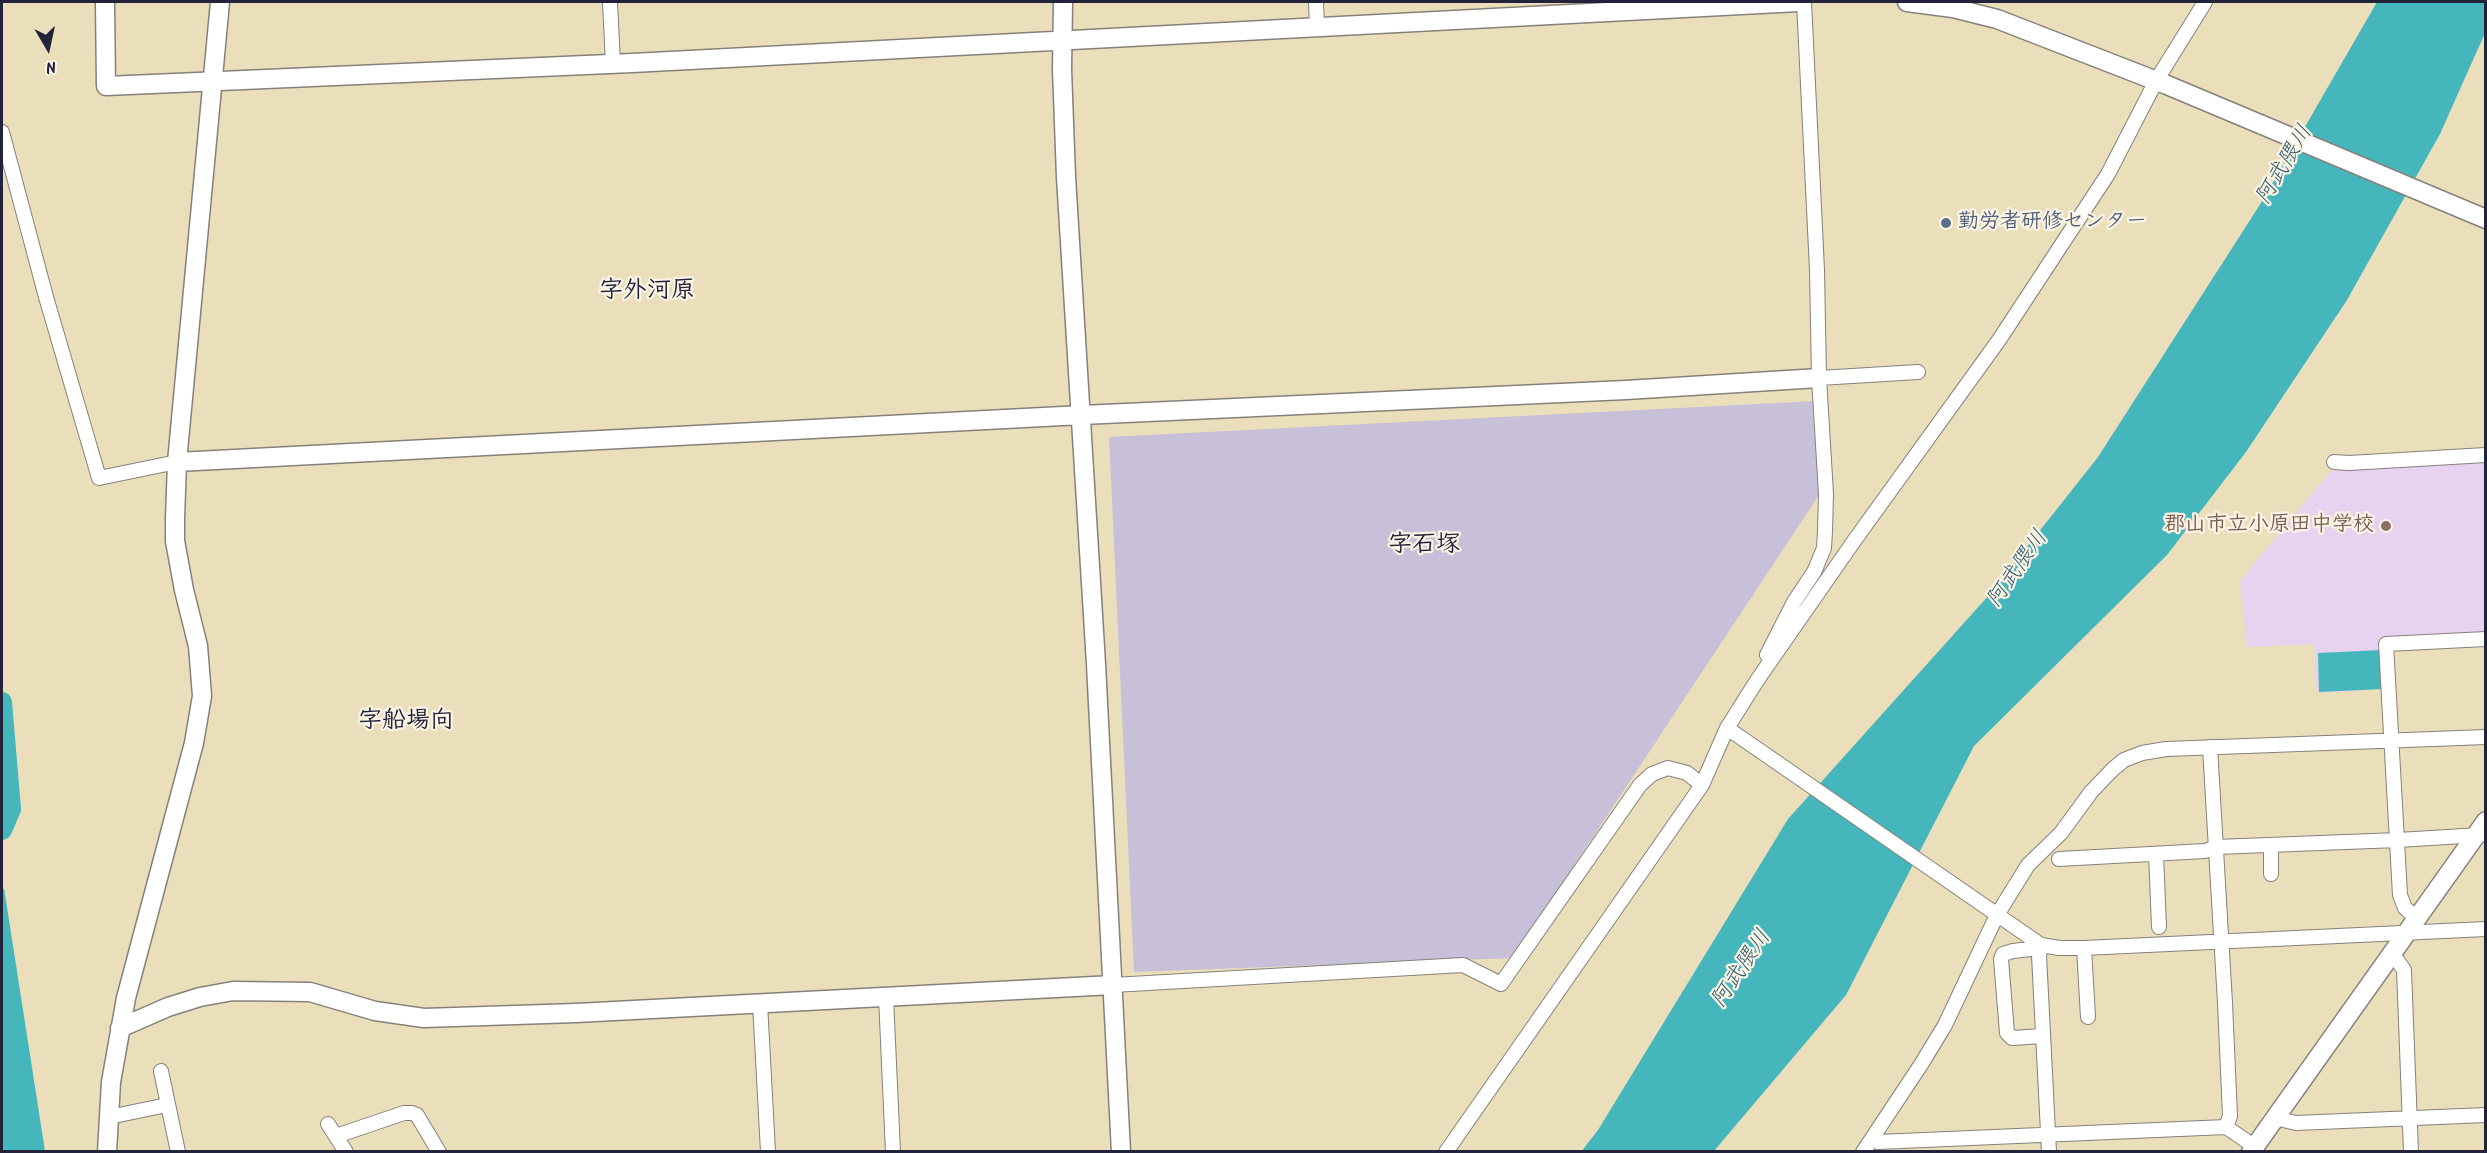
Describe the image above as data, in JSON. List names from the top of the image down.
{
  "districts": ["字外河原", "字石塚", "字船場向"],
  "water": ["阿武隈川"],
  "places": ["勤労者研修センター", "郡山市立小原田中学校"],
  "north": "bottom"
}
